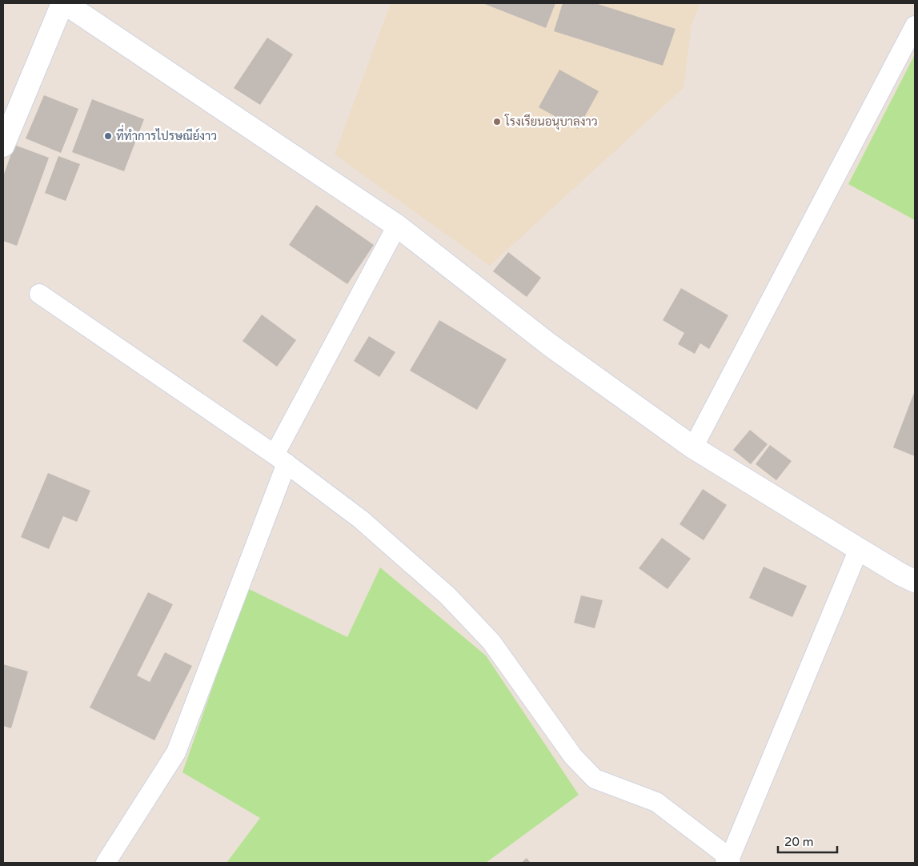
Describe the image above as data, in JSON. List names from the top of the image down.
{
  "places": ["โรงเรียนอนุบาลงาว", "ที่ทำการไปรษณีย์งาว"],
  "scale_bar": "20 m"
}
